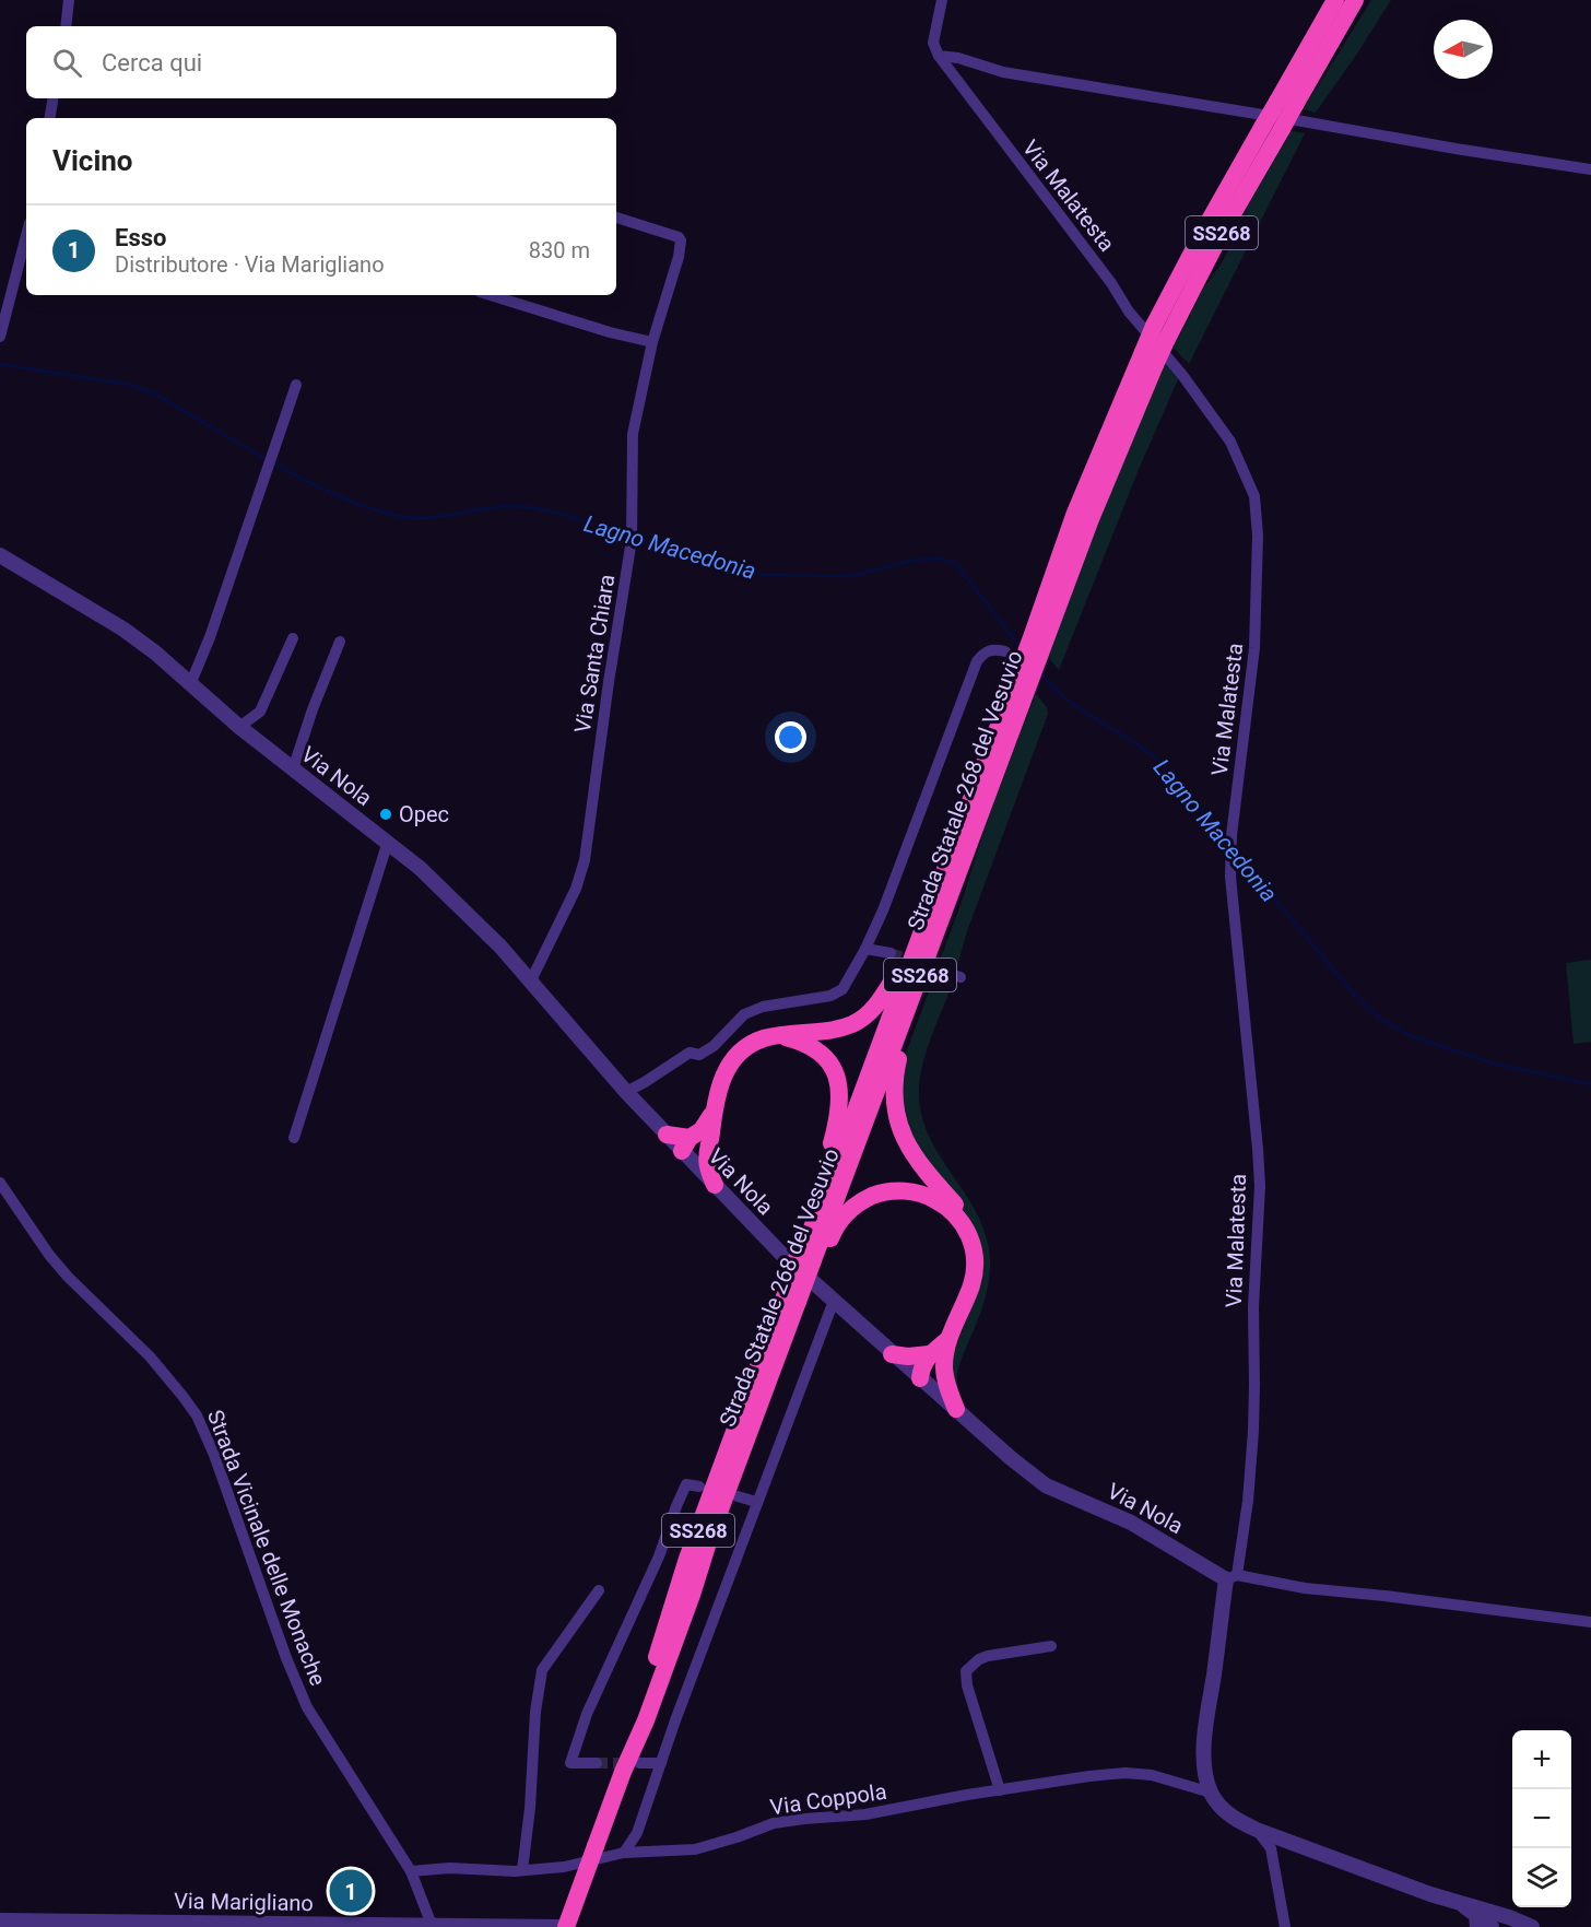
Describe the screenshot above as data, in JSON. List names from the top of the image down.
{
  "streets": {
    "highway": ["SS268", "Strada Statale 268 del Vesuvio"],
    "street": [
      "Via Malatesta",
      "Via Santa Chiara",
      "Via Nola",
      "Strada Vicinale delle Monache",
      "Via Coppola",
      "Via Marigliano"
    ]
  },
  "crossings": [
    ["Via Malatesta", "Via Nola"],
    ["SS268", "Via Nola"],
    ["SS268", "Strada Statale 268 del Vesuvio"],
    ["Via Santa Chiara", "Via Nola"],
    ["Strada Statale 268 del Vesuvio", "Via Marigliano"],
    ["Strada Vicinale delle Monache", "Via Coppola"],
    ["Strada Vicinale delle Monache", "Via Marigliano"]
  ],
  "water": ["Lagno Macedonia"],
  "places": ["Opec"],
  "north": "left",
  "page": {
    "search": "Cerca qui",
    "heading": "Vicino",
    "list": [
      {
        "mark": "1",
        "name": "Esso",
        "note": "Distributore · Via Marigliano",
        "value": "830 m"
      }
    ],
    "map_buttons": ["+", "−"],
    "pins": "1"
  }
}
